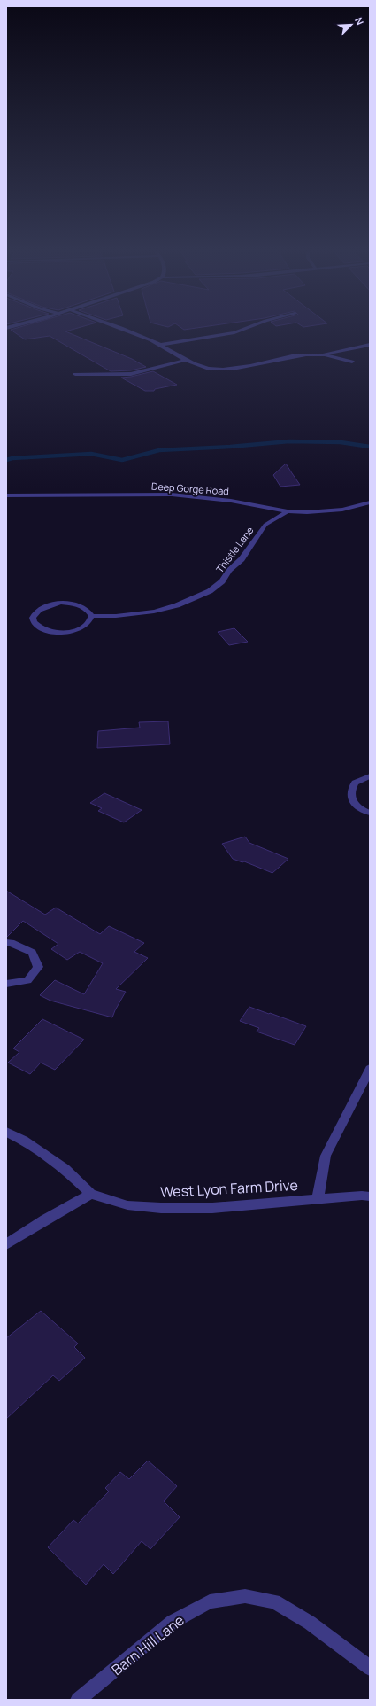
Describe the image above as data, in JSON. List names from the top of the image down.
{
  "streets": {
    "street": [
      "Deep Gorge Road",
      "Thistle Lane",
      "West Lyon Farm Drive",
      "Barn Hill Lane"
    ]
  },
  "crossings": [
    ["Deep Gorge Road", "Thistle Lane"]
  ],
  "north": "top right"
}
